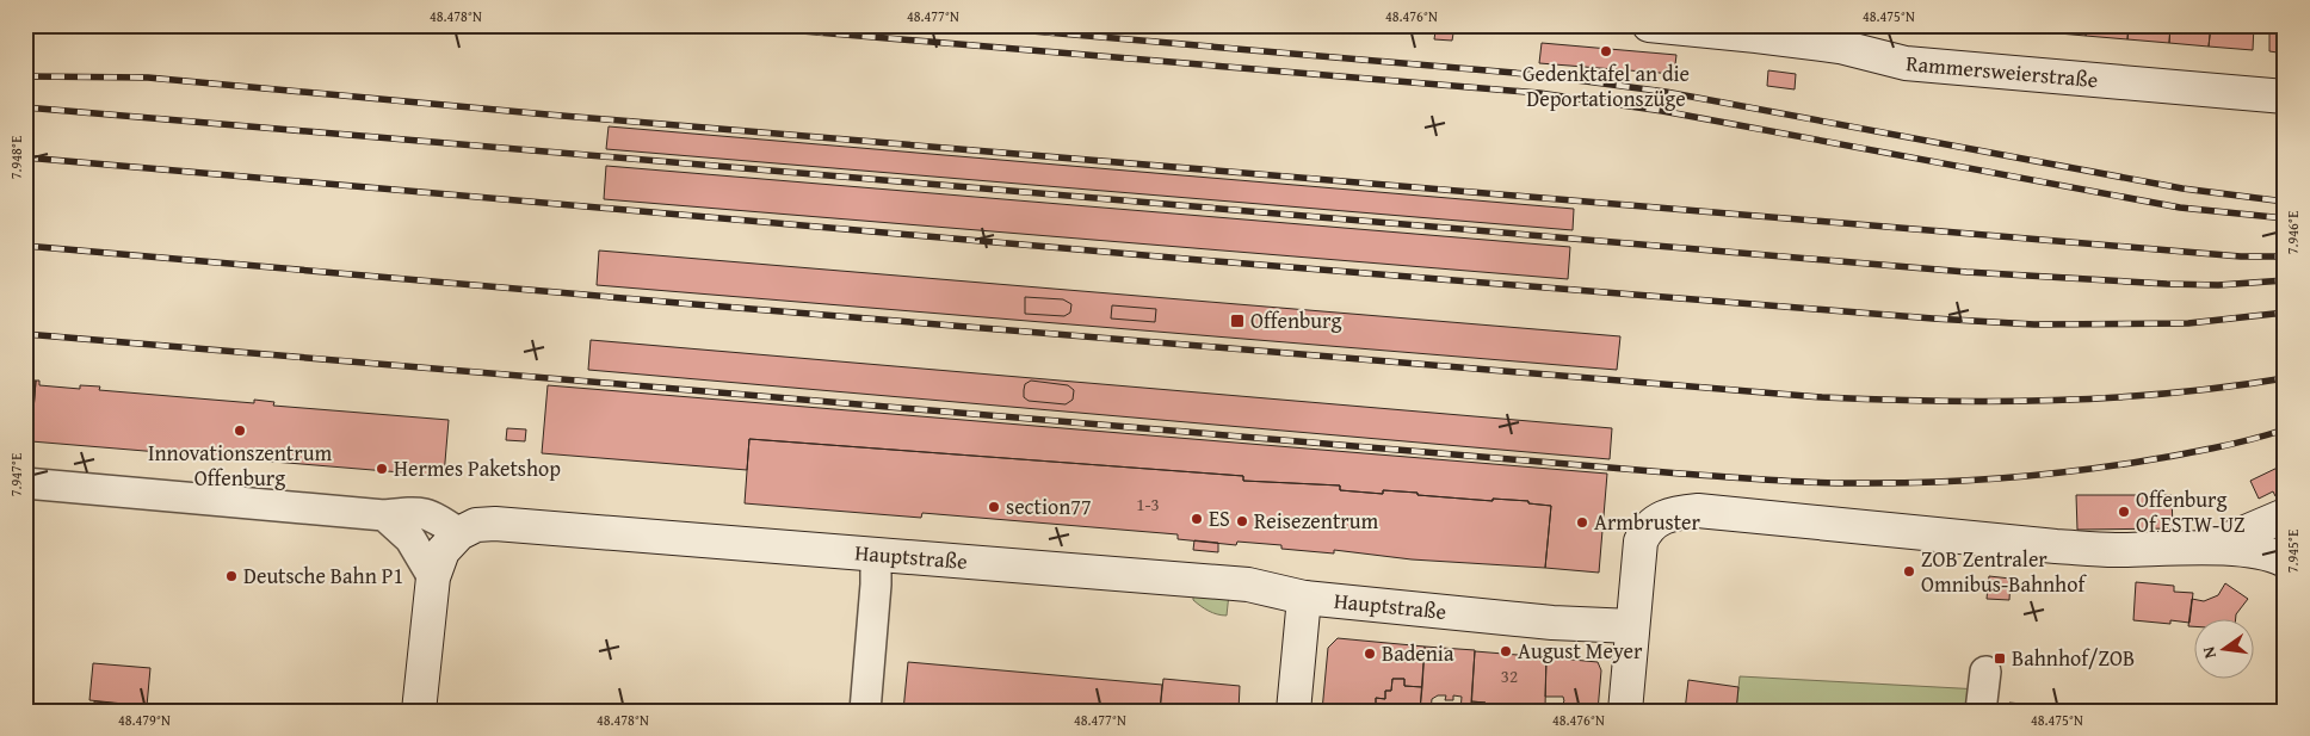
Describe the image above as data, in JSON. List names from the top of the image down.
{
  "streets": {
    "street": ["Rammersweierstraße", "Hauptstraße"]
  },
  "places": {
    "other": [
      "Gedenktafel an die Deportationszüge",
      "Innovationszentrum Offenburg",
      "Hermes Paketshop",
      "section77",
      "Offenburg Of ESTW-UZ",
      "ES",
      "Reisezentrum",
      "Armbruster",
      "ZOB Zentraler Omnibus-Bahnhof",
      "Deutsche Bahn P1",
      "August Meyer",
      "Badenia"
    ],
    "transit": ["Offenburg", "Bahnhof/ZOB"]
  },
  "house_numbers": ["1-3", "32"],
  "north": "left",
  "coordinates": [
    "48.478°N",
    "48.477°N",
    "48.476°N",
    "48.475°N",
    "7.948°E",
    "7.946°E",
    "7.947°E",
    "7.945°E",
    "48.479°N"
  ]
}
